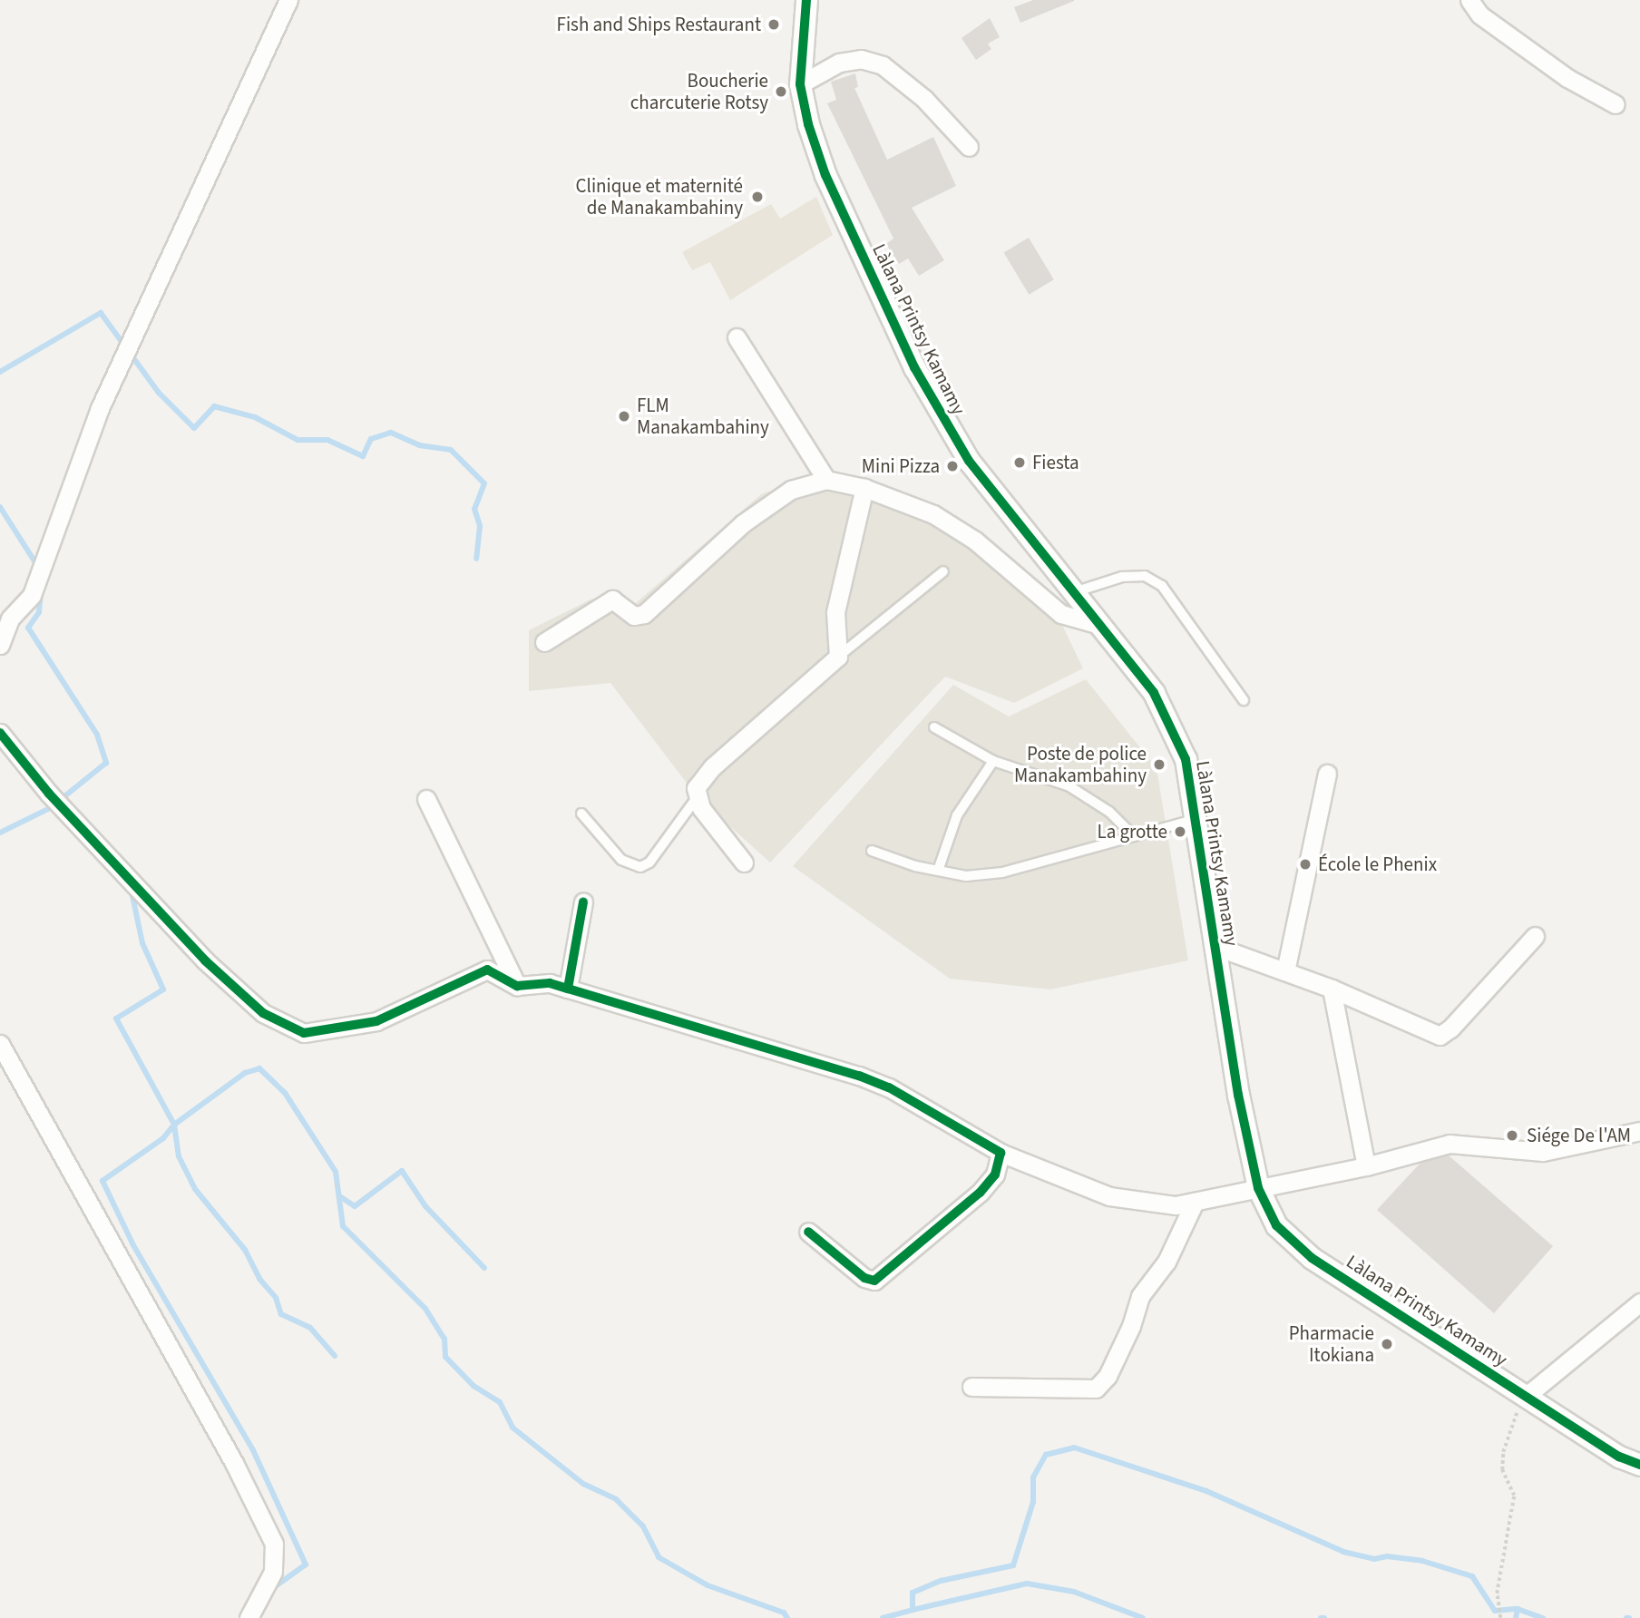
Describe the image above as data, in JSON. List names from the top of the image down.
{
  "streets": {
    "street": ["Làlana Printsy Kamamy"]
  },
  "places": [
    "Fish and Ships Restaurant",
    "Boucherie charcuterie Rotsy",
    "Clinique et maternité de Manakambahiny",
    "FLM Manakambahiny",
    "Fiesta",
    "Mini Pizza",
    "Poste de police Manakambahiny",
    "La grotte",
    "École le Phenix",
    "Siége De l'AM",
    "Pharmacie Itokiana"
  ]
}
